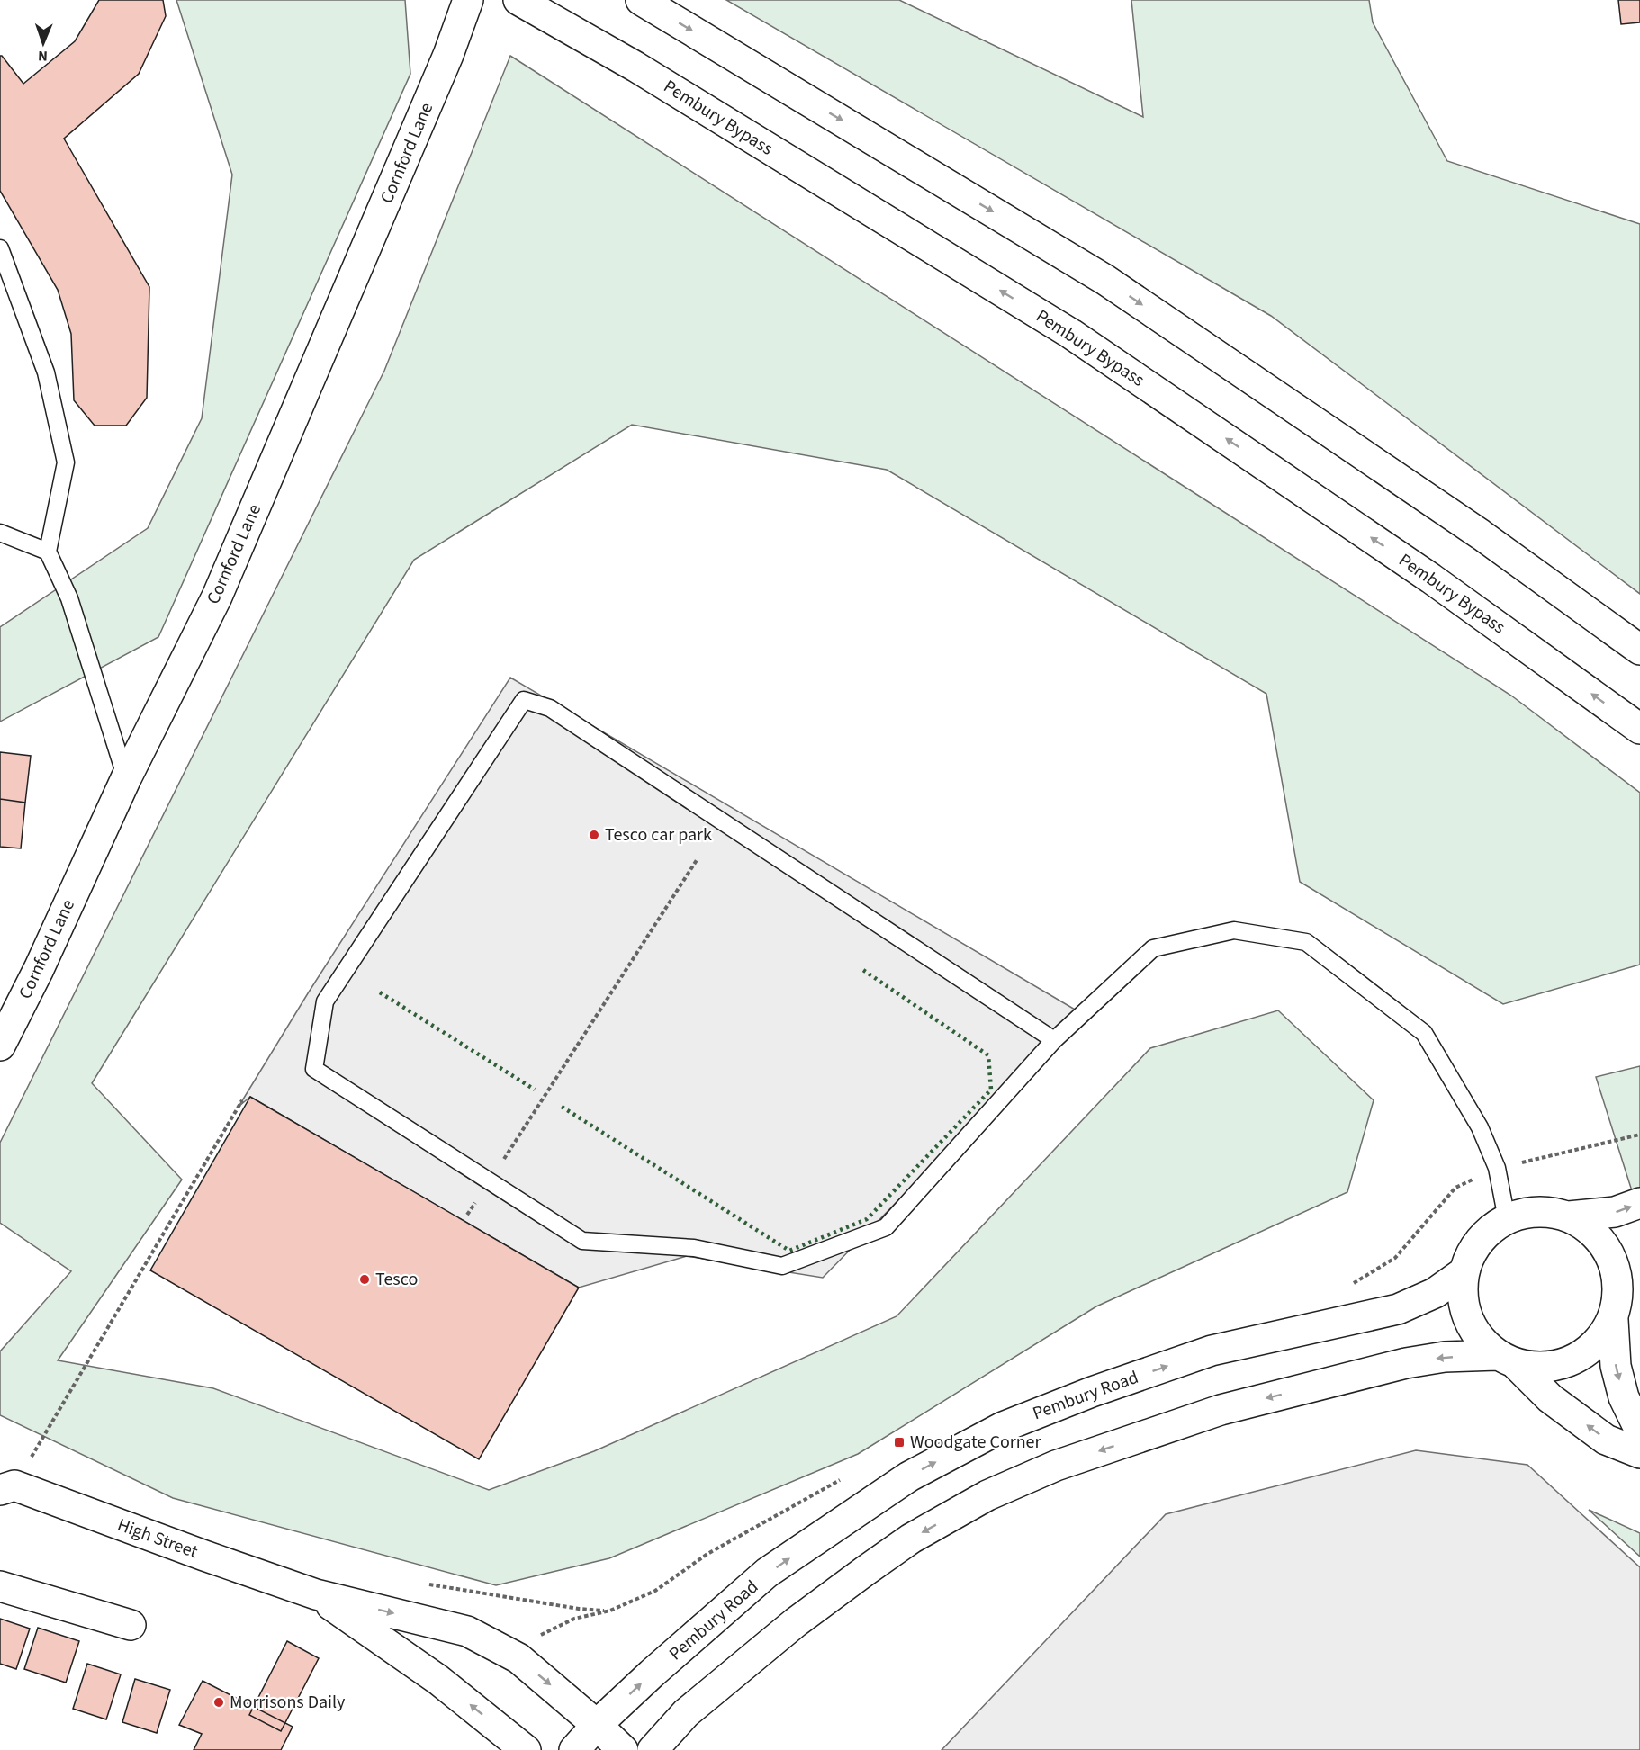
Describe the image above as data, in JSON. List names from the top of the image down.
{
  "streets": {
    "main road": [
      "Pembury Bypass",
      "Cornford Lane",
      "Pembury Road",
      "High Street"
    ]
  },
  "crossings": [
    ["Pembury Road", "High Street"]
  ],
  "places": {
    "other": ["Tesco car park", "Tesco", "Morrisons Daily"],
    "transit": ["Woodgate Corner"]
  },
  "north": "bottom"
}
